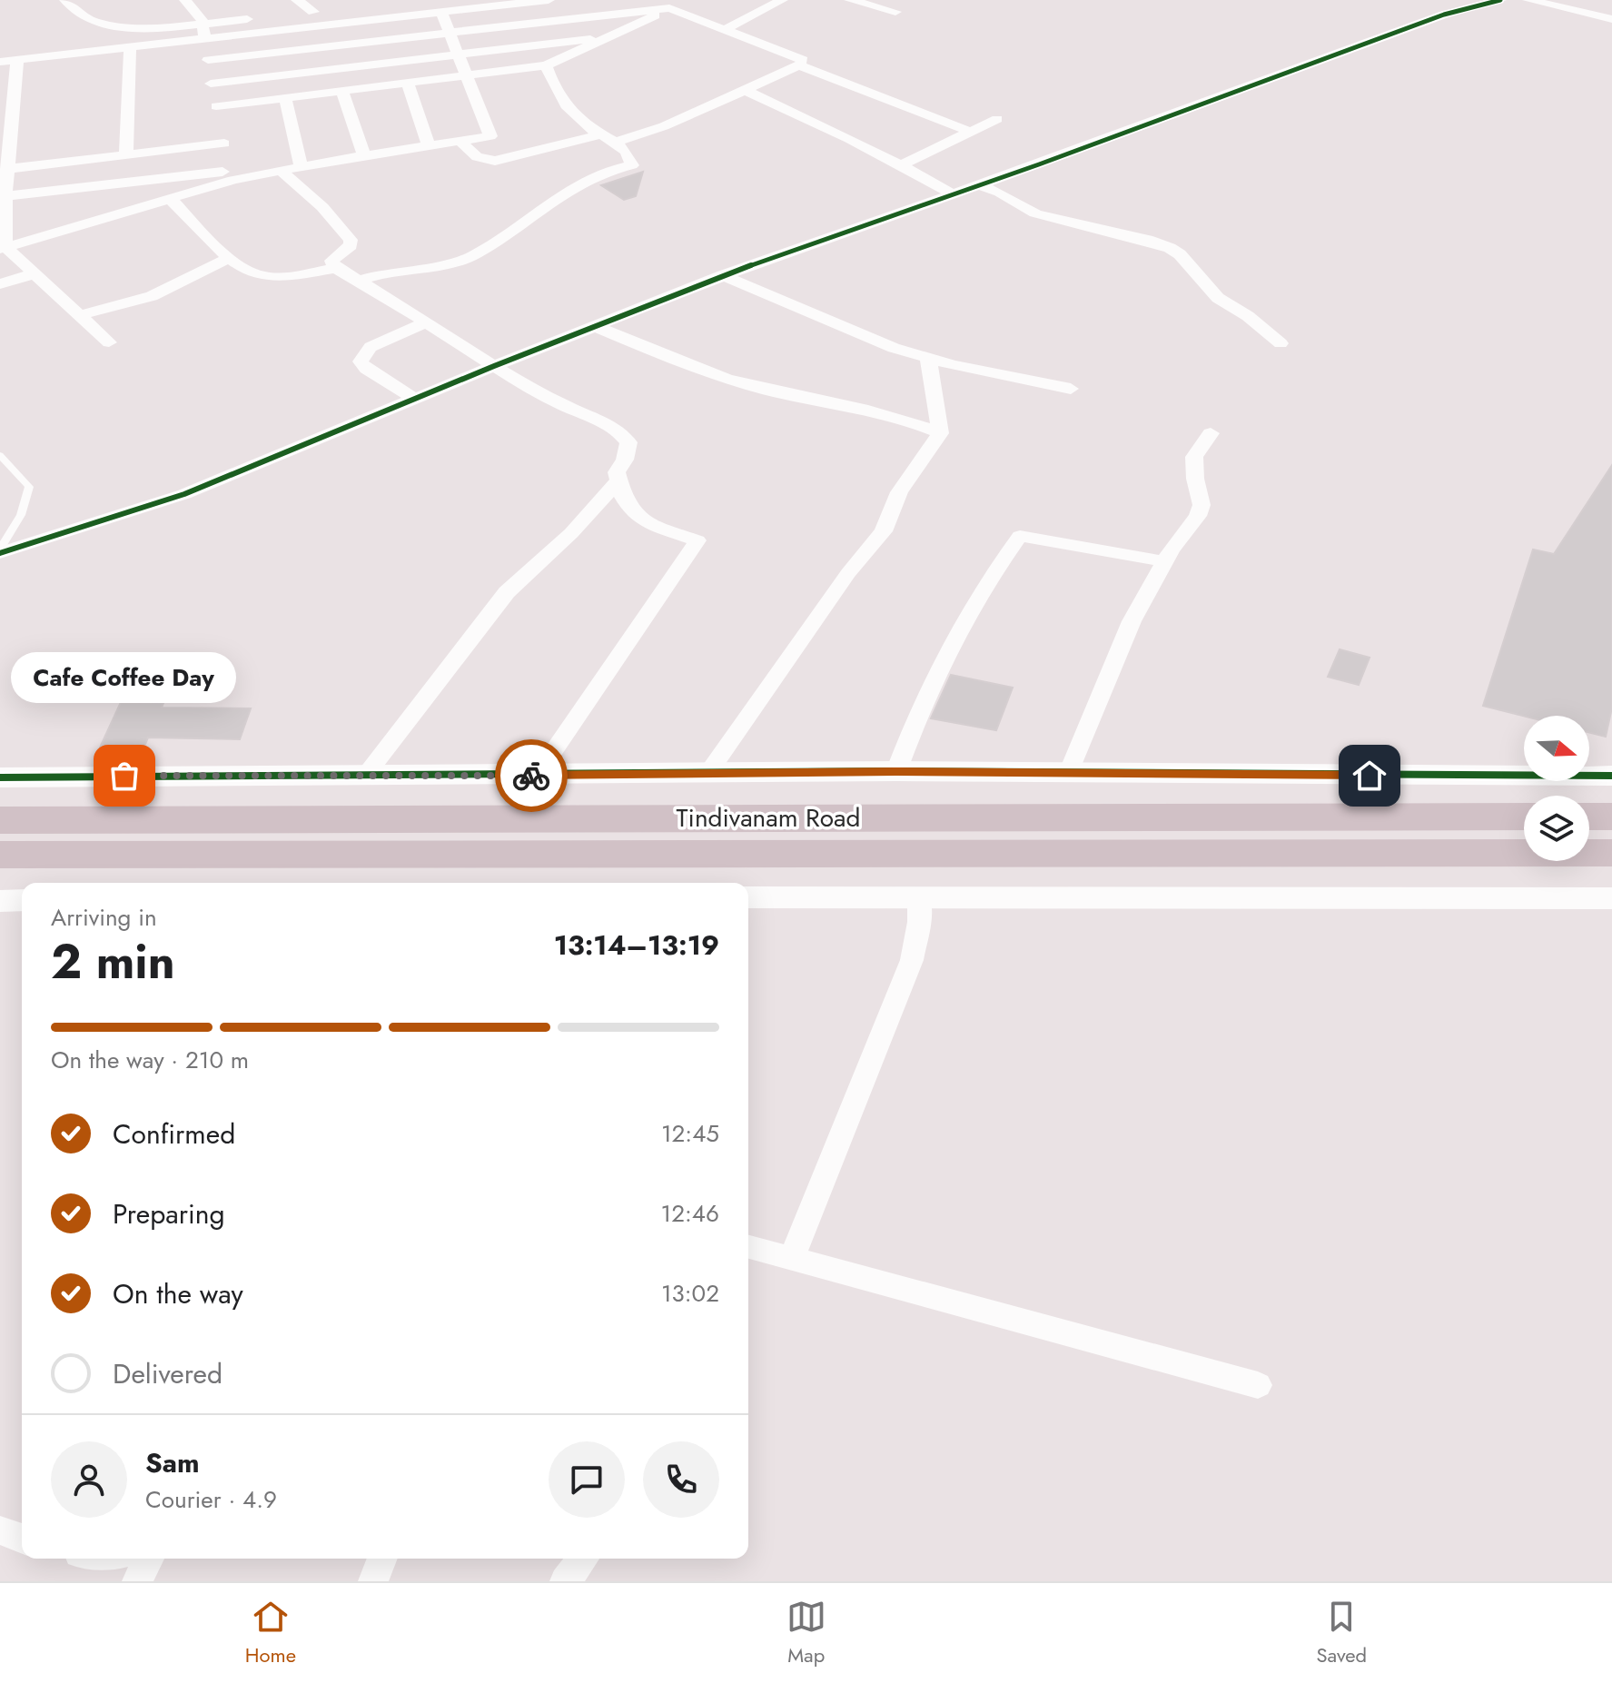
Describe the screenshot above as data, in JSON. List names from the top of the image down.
{
  "streets": {
    "highway": ["Tindivanam Road"]
  },
  "places": ["Cafe Coffee Day"],
  "north": "right",
  "page": {
    "bubble": "Cafe Coffee Day",
    "heading": ["2 min", "Arriving in", "13:14–13:19"],
    "panel": ["Sam", "Courier · 4.9"],
    "bar": "On the way · 210 m",
    "list": [
      ["Confirmed", "12:45"],
      ["Preparing", "12:46"],
      ["On the way", "13:02"],
      "Delivered"
    ],
    "tabs": ["Home", "Map", "Saved"]
  }
}
